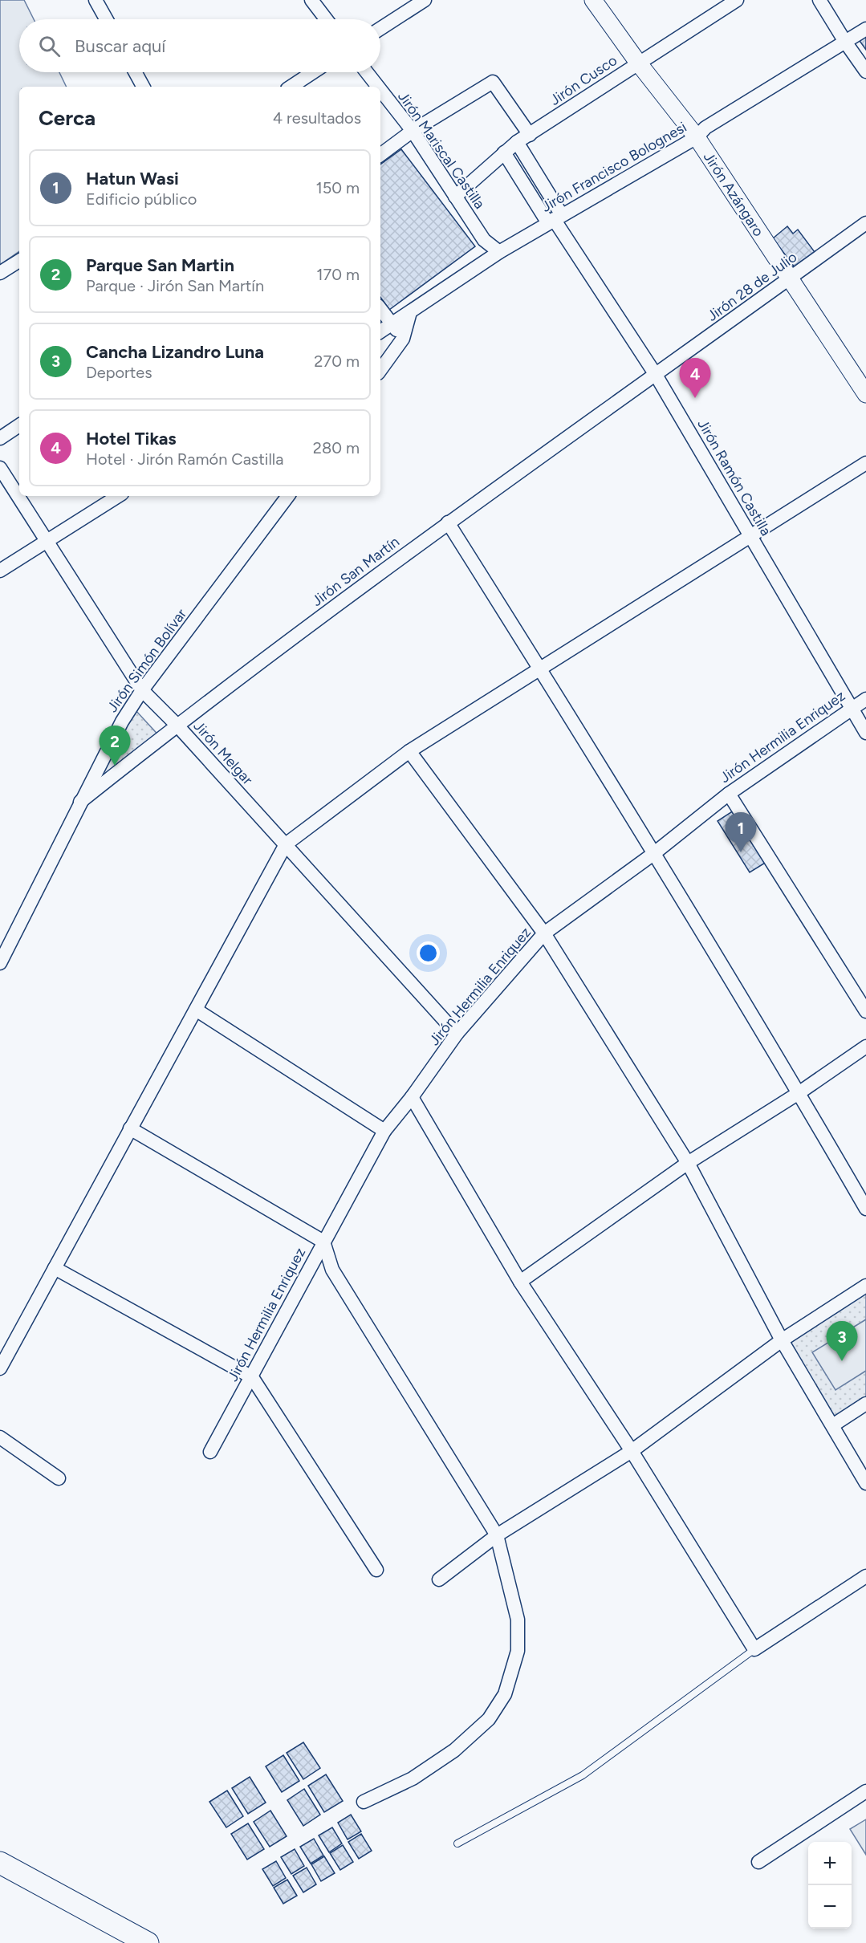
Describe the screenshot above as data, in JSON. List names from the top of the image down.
{
  "streets": {
    "street": [
      "Jirón Cusco",
      "Jirón Mariscal Castilla",
      "Jirón Francisco Bolognesi",
      "Jirón Azángaro",
      "Jirón 28 de Julio",
      "Jirón Ramón Castilla",
      "Jirón San Martín",
      "Jirón Simón Bolívar",
      "Jirón Hermilia Enriquez",
      "Jirón Melgar"
    ]
  },
  "crossings": [
    ["Jirón Cusco", "Jirón Mariscal Castilla"],
    ["Jirón Cusco", "Jirón Azángaro"],
    ["Jirón Mariscal Castilla", "Jirón Francisco Bolognesi"],
    ["Jirón Francisco Bolognesi", "Jirón Azángaro"],
    ["Jirón Francisco Bolognesi", "Jirón Ramón Castilla"],
    ["Jirón Azángaro", "Jirón 28 de Julio"],
    ["Jirón 28 de Julio", "Jirón Ramón Castilla"],
    ["Jirón 28 de Julio", "Jirón San Martín"],
    ["Jirón Ramón Castilla", "Jirón San Martín"],
    ["Jirón Ramón Castilla", "Jirón Hermilia Enriquez"],
    ["Jirón San Martín", "Jirón Simón Bolívar"],
    ["Jirón San Martín", "Jirón Melgar"],
    ["Jirón Simón Bolívar", "Jirón Melgar"],
    ["Jirón Hermilia Enriquez", "Jirón Melgar"]
  ],
  "page": {
    "search": "Buscar aquí",
    "heading": ["Cerca", "4 resultados"],
    "list": [
      {
        "mark": "1",
        "name": "Hatun Wasi",
        "note": "Edificio público",
        "value": "150 m"
      },
      {
        "mark": "2",
        "name": "Parque San Martin",
        "note": "Parque · Jirón San Martín",
        "value": "170 m"
      },
      {
        "mark": "3",
        "name": "Cancha Lizandro Luna",
        "note": "Deportes",
        "value": "270 m"
      },
      {
        "mark": "4",
        "name": "Hotel Tikas",
        "note": "Hotel · Jirón Ramón Castilla",
        "value": "280 m"
      }
    ],
    "pins": [
      "4",
      "2",
      "1",
      "3"
    ],
    "map_buttons": ["+", "−"]
  }
}
